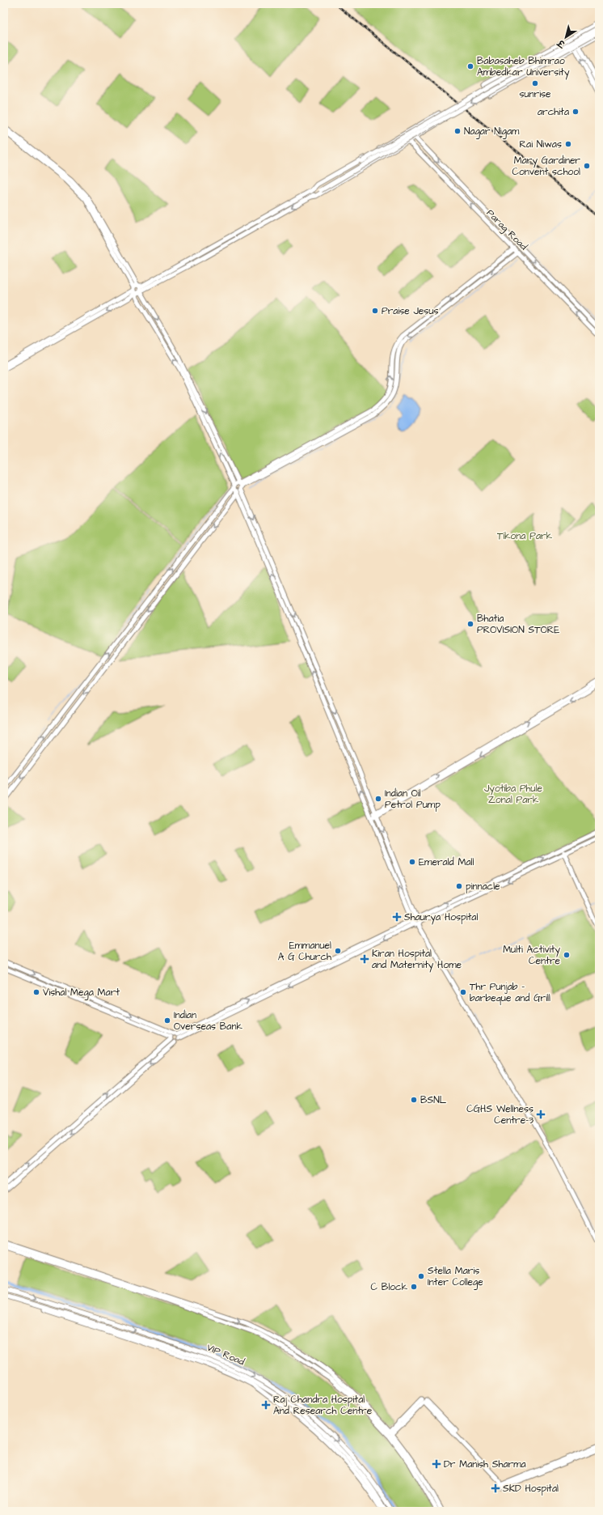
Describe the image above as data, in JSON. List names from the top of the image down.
{
  "streets": {
    "street": ["Parag Road", "VIP Road"]
  },
  "parks": ["Tikona Park", "Jyotiba Phule Zonal Park"],
  "places": {
    "other": [
      "Babasaheb Bhimrao Ambedkar University",
      "sunrise",
      "archita",
      "Nagar Nigam",
      "Rai Niwas",
      "Mary Gardiner Convent school",
      "Praise Jesus",
      "Bhatia PROVISION STORE",
      "Indian Oil Petrol Pump",
      "Emerald Mall",
      "pinnacle",
      "Emmanuel A G Church",
      "Multi Activity Centre",
      "Vishal Mega Mart",
      "Thr Punjab - barbeque and Grill",
      "Indian Overseas Bank",
      "BSNL",
      "Stella Maris Inter College",
      "C Block"
    ],
    "health": [
      "Shaurya Hospital",
      "Kiran Hospital and Maternity Home",
      "CGHS Wellness Centre-3",
      "Raj Chandra Hospital And Research Centre",
      "Dr Manish Sharma",
      "SKD Hospital"
    ]
  },
  "north": "bottom left"
}
